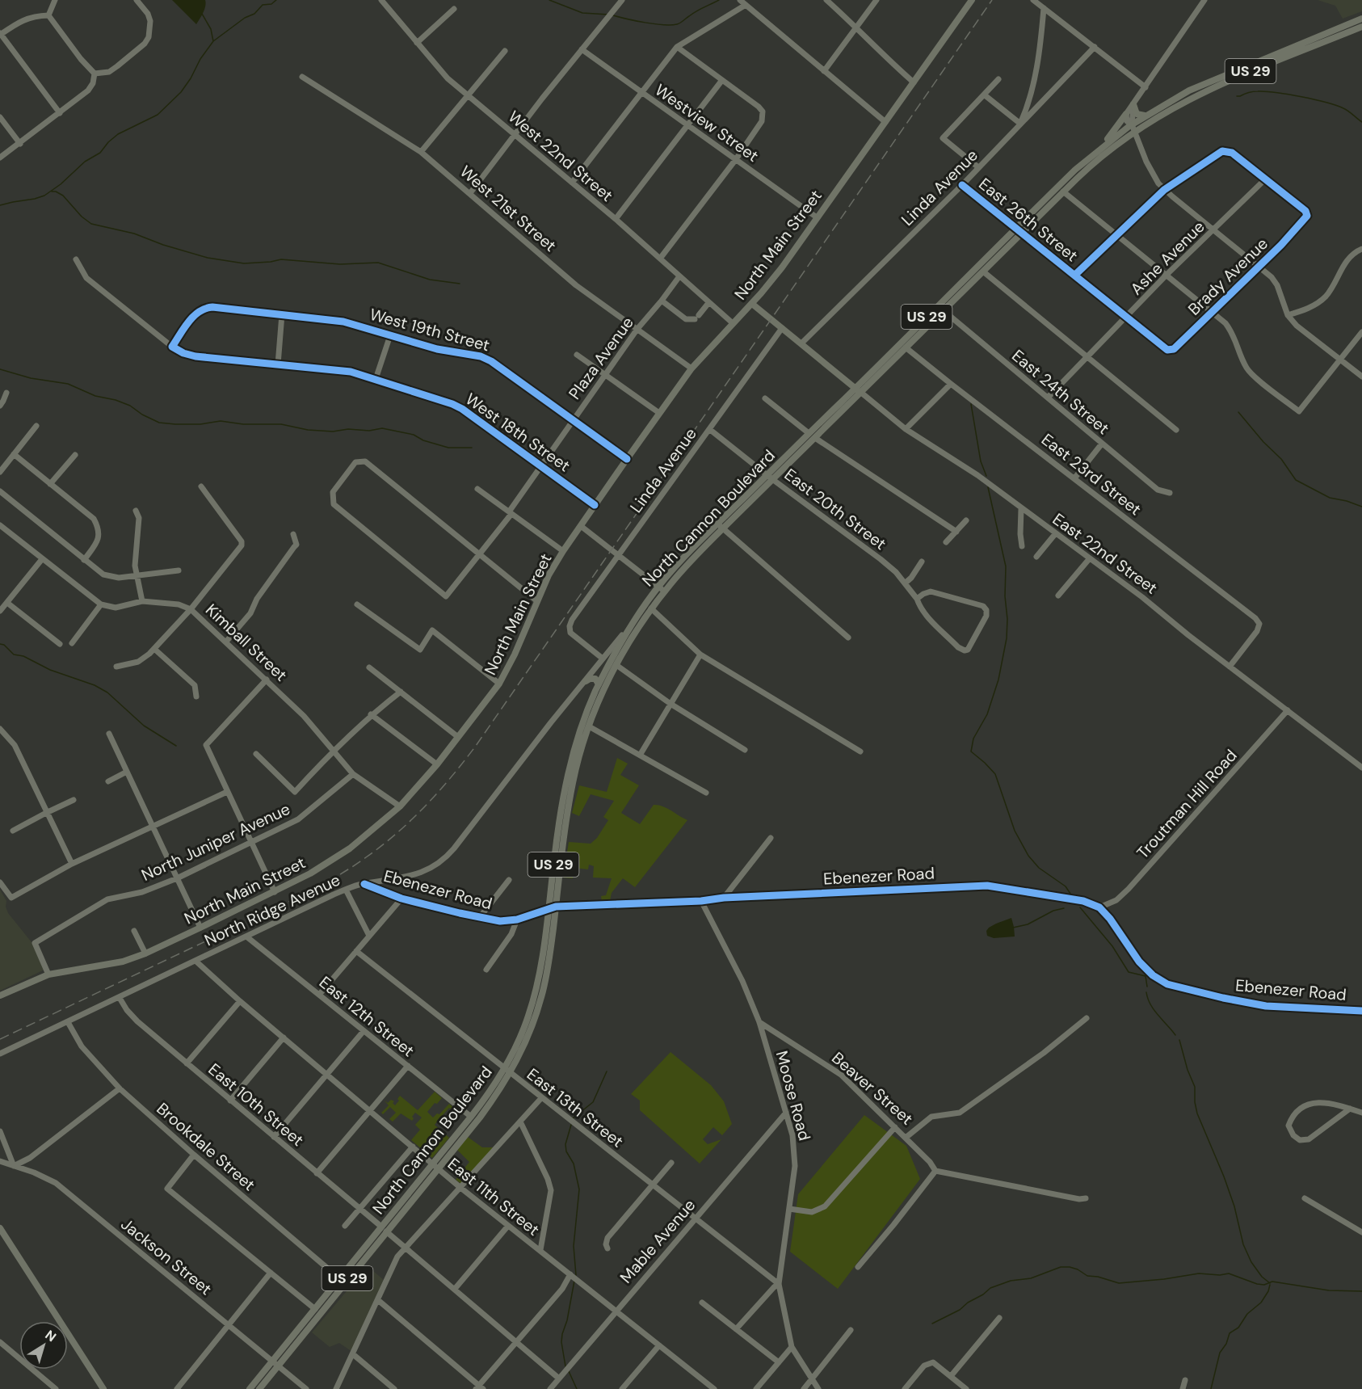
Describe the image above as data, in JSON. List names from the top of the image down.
{
  "streets": {
    "main road": [
      "US 29",
      "North Main Street",
      "North Cannon Boulevard",
      "East 22nd Street"
    ],
    "street": [
      "Westview Street",
      "West 22nd Street",
      "Linda Avenue",
      "West 21st Street",
      "East 26th Street",
      "Ashe Avenue",
      "Brady Avenue",
      "West 19th Street",
      "Plaza Avenue",
      "East 24th Street",
      "West 18th Street",
      "East 23rd Street",
      "East 20th Street",
      "Kimball Street",
      "Troutman Hill Road",
      "North Juniper Avenue",
      "Ebenezer Road",
      "North Ridge Avenue",
      "East 12th Street",
      "Beaver Street",
      "Moose Road",
      "East 10th Street",
      "East 13th Street",
      "Brookdale Street",
      "East 11th Street",
      "Mable Avenue",
      "Jackson Street"
    ]
  },
  "crossings": [
    ["Westview Street", "North Main Street"],
    ["West 22nd Street", "North Main Street"],
    ["West 22nd Street", "Plaza Avenue"],
    ["Linda Avenue", "East 26th Street"],
    ["Linda Avenue", "East 20th Street"],
    ["Linda Avenue", "East 22nd Street"],
    ["Linda Avenue", "North Ridge Avenue"],
    ["West 21st Street", "North Main Street"],
    ["West 21st Street", "Plaza Avenue"],
    ["East 26th Street", "Ashe Avenue"],
    ["East 26th Street", "Brady Avenue"],
    ["East 26th Street", "North Cannon Boulevard"],
    ["North Main Street", "West 19th Street"],
    ["North Main Street", "West 18th Street"],
    ["North Main Street", "East 22nd Street"],
    ["North Main Street", "Kimball Street"],
    ["North Main Street", "North Juniper Avenue"],
    ["Ashe Avenue", "Brady Avenue"],
    ["Ashe Avenue", "East 24th Street"],
    ["West 19th Street", "Plaza Avenue"],
    ["West 19th Street", "West 18th Street"],
    ["Plaza Avenue", "West 18th Street"],
    ["East 24th Street", "North Cannon Boulevard"],
    ["East 23rd Street", "North Cannon Boulevard"],
    ["East 23rd Street", "East 22nd Street"],
    ["East 20th Street", "North Cannon Boulevard"],
    ["North Cannon Boulevard", "East 22nd Street"],
    ["North Cannon Boulevard", "Ebenezer Road"],
    ["North Cannon Boulevard", "North Ridge Avenue"],
    ["North Cannon Boulevard", "East 12th Street"],
    ["North Cannon Boulevard", "East 10th Street"],
    ["North Cannon Boulevard", "East 13th Street"],
    ["North Cannon Boulevard", "Brookdale Street"],
    ["North Cannon Boulevard", "East 11th Street"],
    ["North Cannon Boulevard", "Jackson Street"],
    ["East 22nd Street", "Troutman Hill Road"],
    ["Kimball Street", "North Juniper Avenue"],
    ["Troutman Hill Road", "Ebenezer Road"],
    ["Ebenezer Road", "North Ridge Avenue"],
    ["Ebenezer Road", "Moose Road"],
    ["North Ridge Avenue", "East 12th Street"],
    ["North Ridge Avenue", "East 10th Street"],
    ["North Ridge Avenue", "Brookdale Street"],
    ["North Ridge Avenue", "East 11th Street"],
    ["Beaver Street", "Moose Road"],
    ["Moose Road", "East 13th Street"],
    ["Moose Road", "Mable Avenue"],
    ["East 10th Street", "Mable Avenue"],
    ["East 13th Street", "Mable Avenue"],
    ["East 11th Street", "Mable Avenue"]
  ],
  "north": "top right"
}
